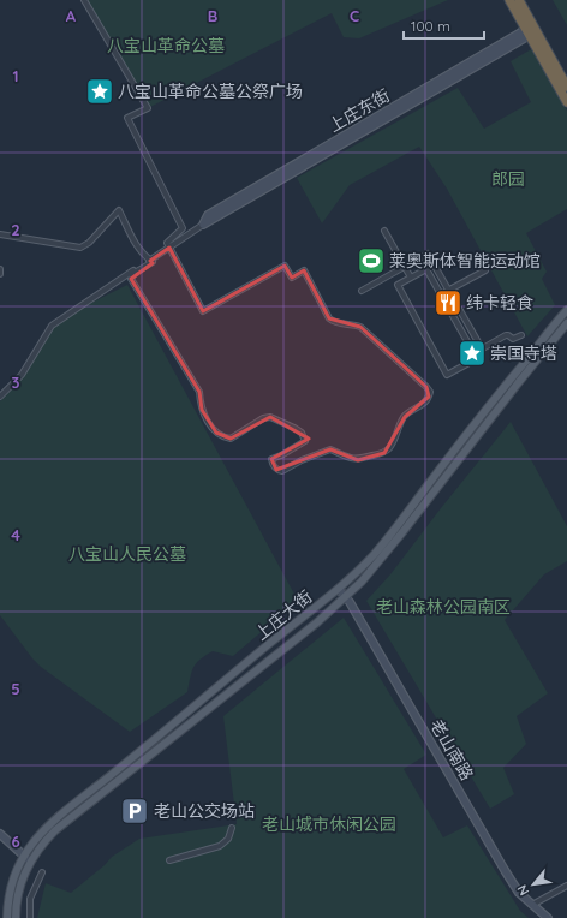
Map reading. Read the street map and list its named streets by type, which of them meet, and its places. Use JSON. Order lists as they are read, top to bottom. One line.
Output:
{"streets":{"main road":["上庄东街","上庄大街","老山南路"]},"crossings":[["上庄大街","老山南路"]],"parks":["八宝山革命公墓","郎园","八宝山人民公墓","老山森林公园南区","老山城市休闲公园"],"places":{"place":["八宝山革命公墓公祭广场","崇国寺塔"],"sports":["莱奥斯体智能运动馆"],"restaurant":["纬卡轻食"],"parking":["老山公交场站"]},"scale_bar":"100 m","north":"bottom left","grid":{"columns":["A","B","C"],"rows":["1","2","3","4","5","6"]}}
